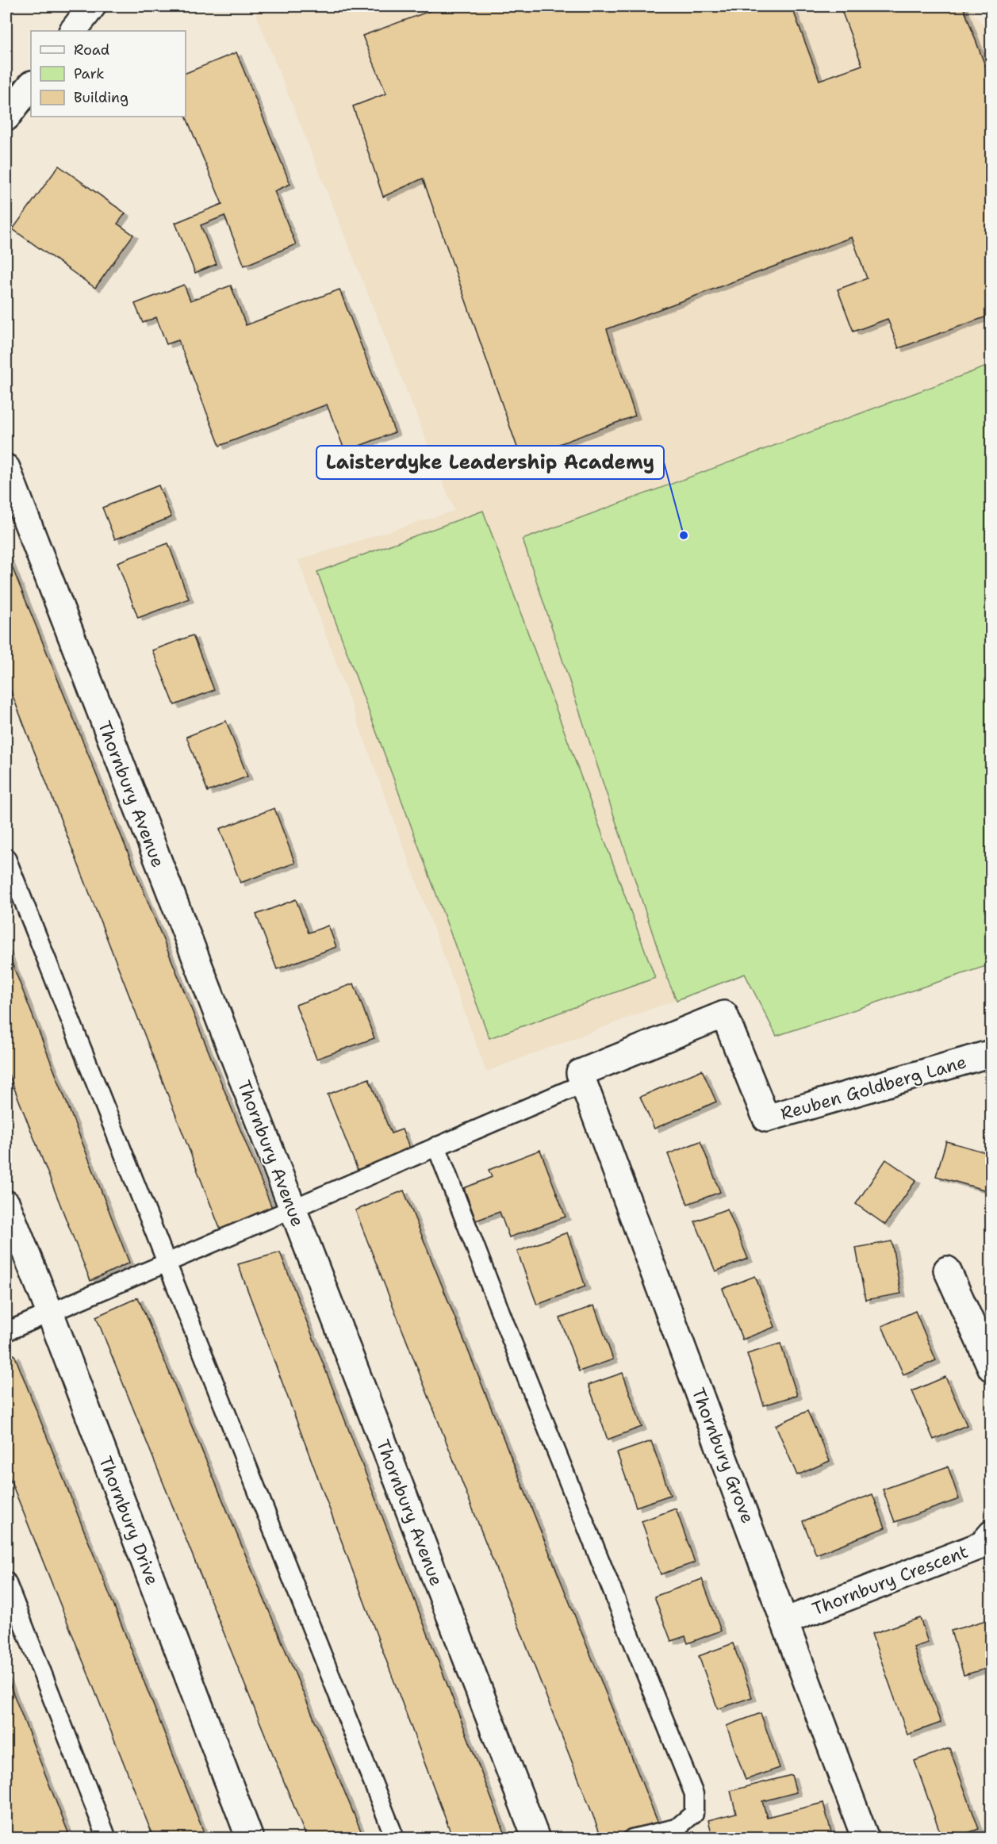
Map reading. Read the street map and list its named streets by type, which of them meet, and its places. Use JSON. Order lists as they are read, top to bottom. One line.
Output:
{"streets":{"main road":["Thornbury Avenue","Reuben Goldberg Lane","Thornbury Grove","Thornbury Drive","Thornbury Crescent"]},"crossings":[["Reuben Goldberg Lane","Thornbury Grove"],["Thornbury Grove","Thornbury Crescent"]],"places":["Laisterdyke Leadership Academy"],"legend":["Road","Park","Building"]}
